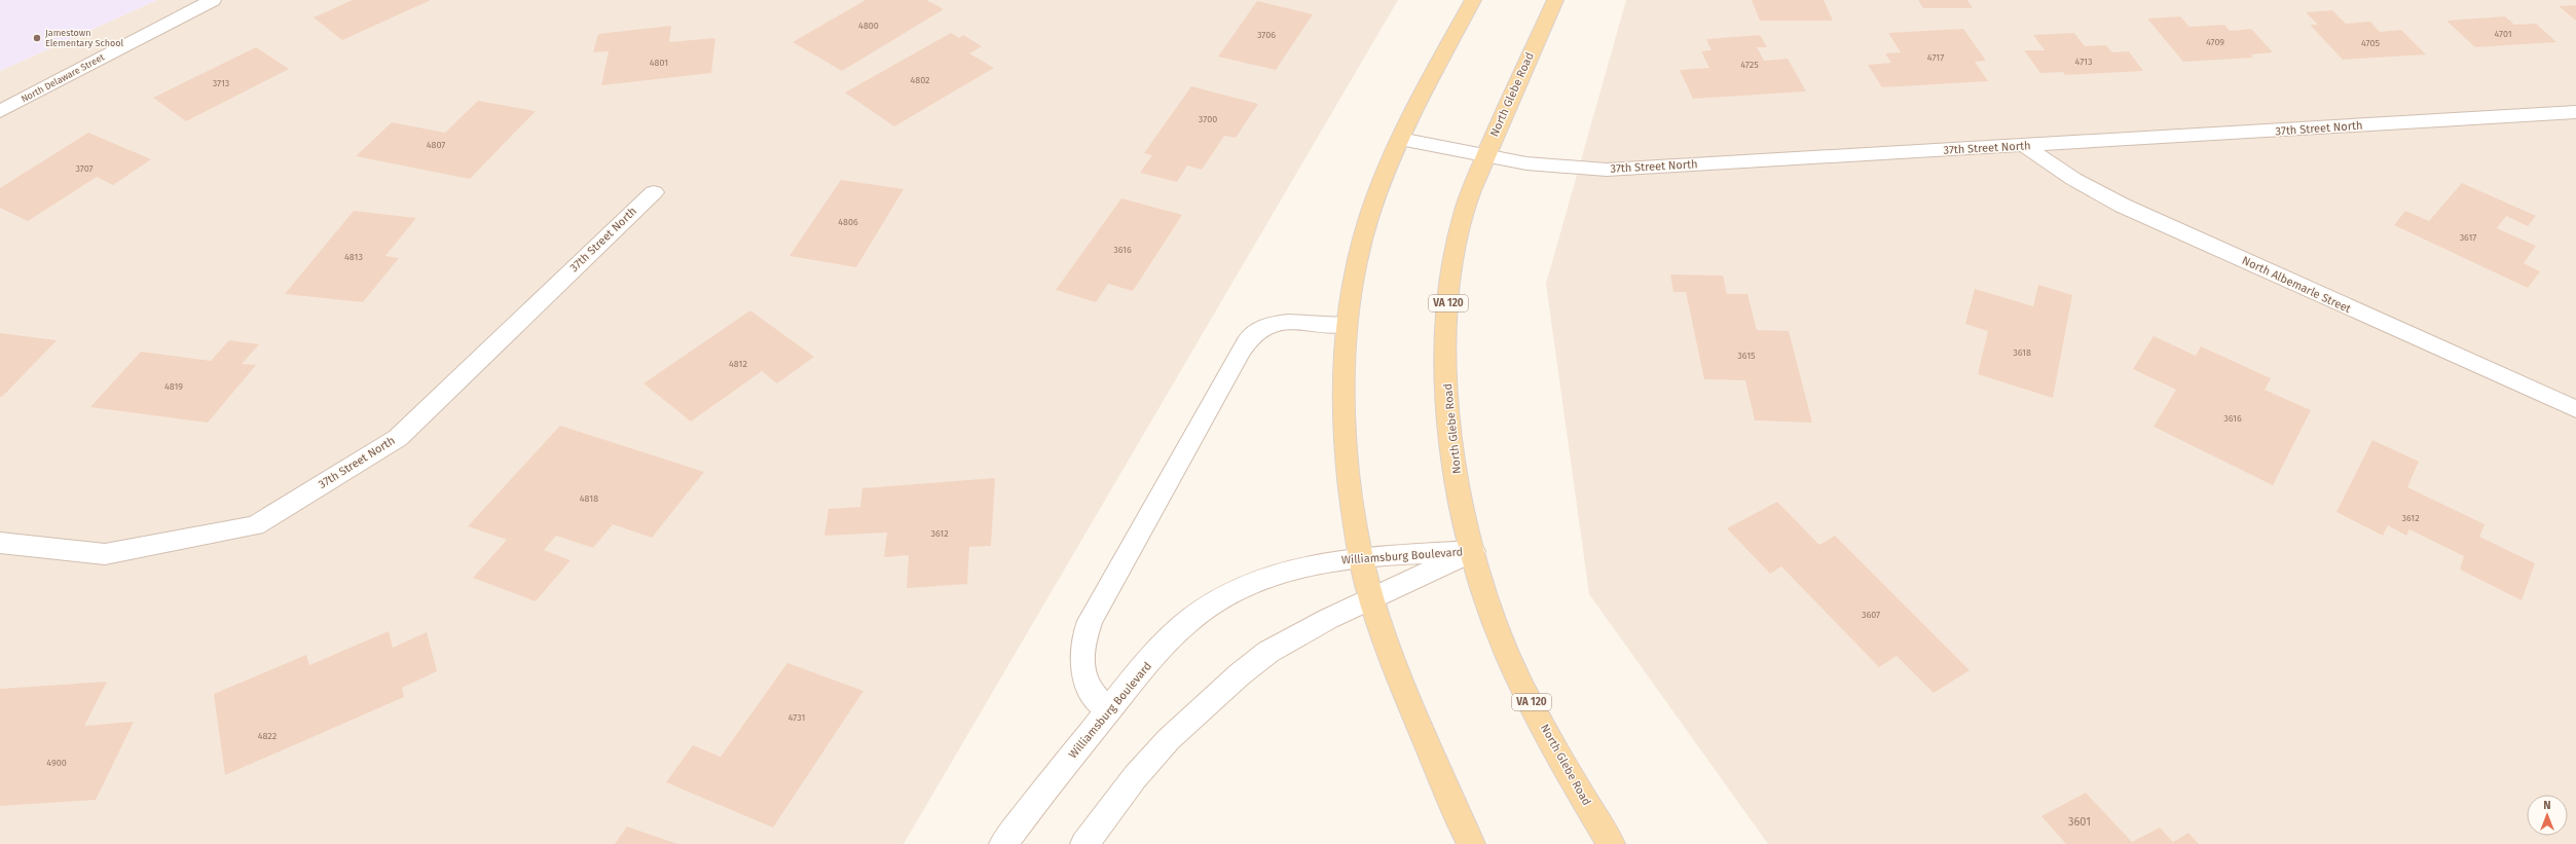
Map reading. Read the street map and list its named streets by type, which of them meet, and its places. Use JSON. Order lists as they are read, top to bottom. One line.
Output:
{"streets":{"main road":["North Glebe Road","VA 120"],"street":["North Delaware Street","37th Street North","North Albemarle Street","Williamsburg Boulevard"]},"crossings":[["North Glebe Road","37th Street North"],["North Glebe Road","Williamsburg Boulevard"],["37th Street North","North Albemarle Street"]],"places":["Jamestown Elementary School"],"house_numbers":["4800","4701","3706","4709","4705","4717","4713","4801","4725","4802","3713","3700","4807","3707","4806","3617","3616","4813","3618","3615","4812","4819","3616","4818","3612","3612","3607","4731","4822","4900","3601"],"north":"top"}
